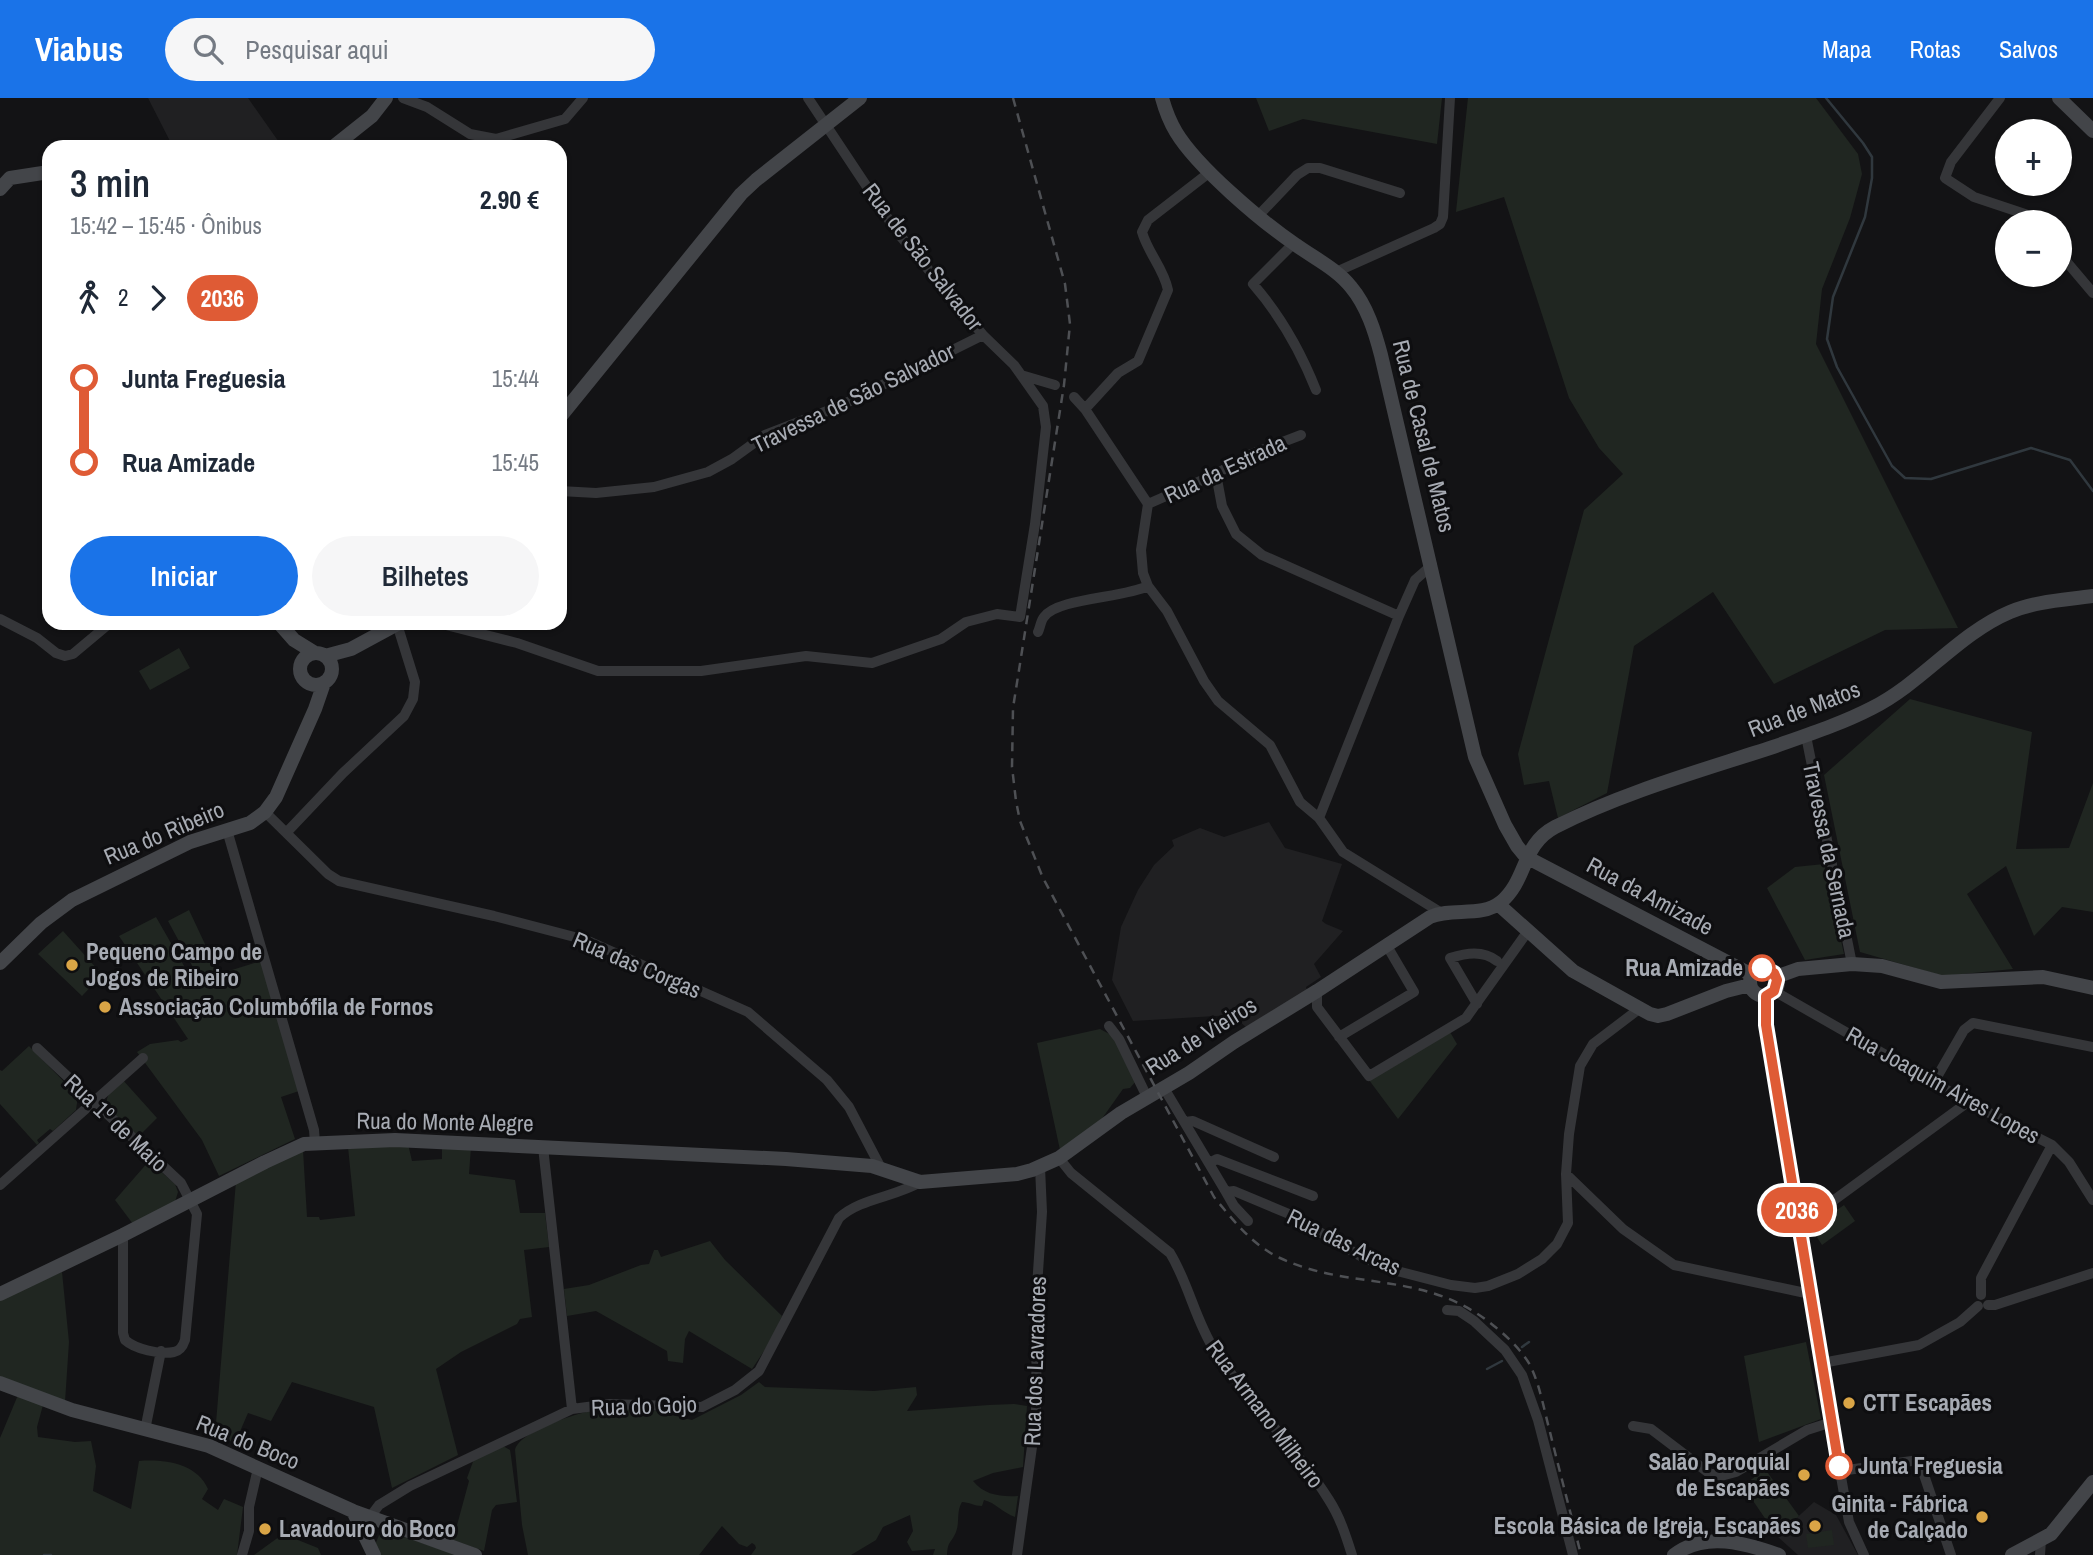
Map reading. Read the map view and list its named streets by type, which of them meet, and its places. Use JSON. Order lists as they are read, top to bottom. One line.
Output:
{"streets":{"street":["Rua de São Salvador","Travessa de São Salvador","Rua de Casal de Matos","Rua da Estrada","Rua de Matos","Rua do Ribeiro","Travessa da Sernada","Rua da Amizade","Rua das Corgas","Rua de Vieiros","Rua Joaquim Aires Lopes","Rua do Monte Alegre","Rua 1º de Maio","Rua das Arcas","Rua dos Lavradores","Rua do Gojo","Rua Armano Milheiro","Rua do Boco"]},"crossings":[["Rua de São Salvador","Travessa de São Salvador"],["Rua de Casal de Matos","Rua de Matos"],["Rua de Casal de Matos","Rua da Amizade"],["Rua de Matos","Travessa da Sernada"],["Rua de Matos","Rua da Amizade"],["Rua do Ribeiro","Rua das Corgas"],["Rua da Amizade","Rua Joaquim Aires Lopes"],["Rua das Corgas","Rua do Monte Alegre"],["Rua de Vieiros","Rua do Monte Alegre"],["Rua de Vieiros","Rua dos Lavradores"],["Rua de Vieiros","Rua do Gojo"],["Rua de Vieiros","Rua Armano Milheiro"],["Rua do Monte Alegre","Rua 1º de Maio"],["Rua do Monte Alegre","Rua do Gojo"],["Rua do Gojo","Rua do Boco"]],"places":["Pequeno Campo de Jogos de Ribeiro","Rua Amizade","Associação Columbófila de Fornos","CTT Escapães","Junta Freguesia","Salão Paroquial de Escapães","Ginita - Fábrica de Calçado","Escola Básica de Igreja, Escapães","Lavadouro do Boco"],"lines":["bus line 2036"],"page":{"header":"Viabus","search":"Pesquisar aqui","nav":["Mapa","Rotas","Salvos"],"on_map":"2036","map_buttons":["+","−"],"heading":["3 min","15:42 – 15:45 · Ônibus","2.90 €"],"legs":["2","2036"],"list":[{"name":"Junta Freguesia","value":"15:44"},{"name":"Rua Amizade","value":"15:45"}],"buttons":["Iniciar","Bilhetes"]}}
